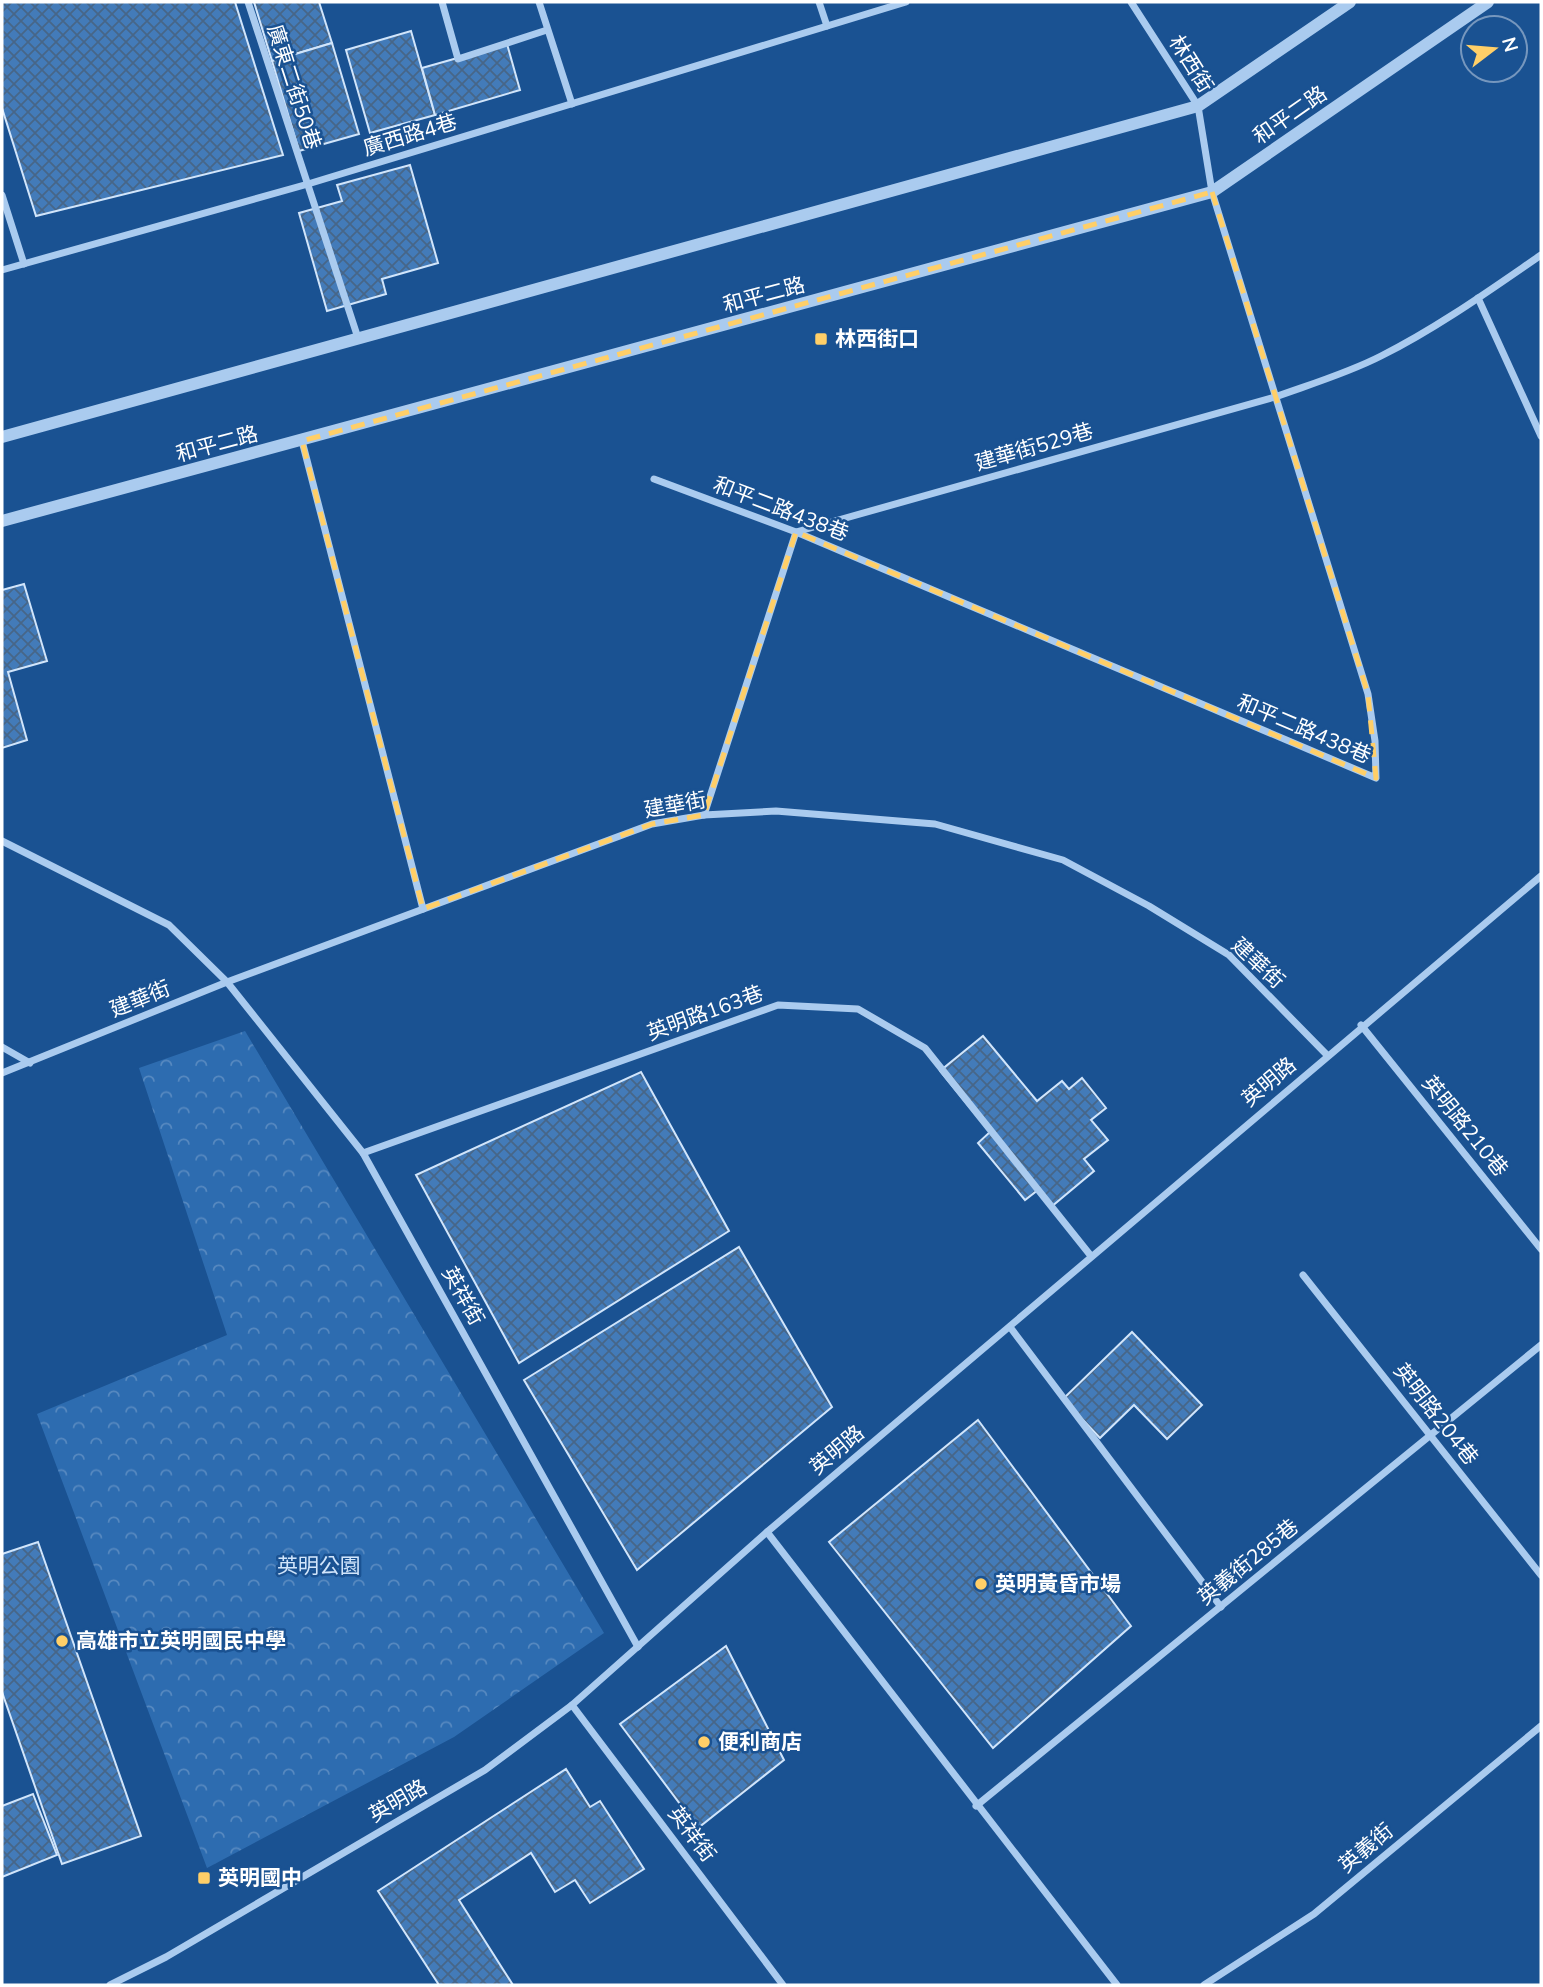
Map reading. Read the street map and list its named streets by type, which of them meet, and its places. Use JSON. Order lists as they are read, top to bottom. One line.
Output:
{"streets":{"street":["林西街","廣東二街50巷","和平二路","廣西路4巷","建華街529巷","和平二路438巷","建華街","英明路163巷","英明路","英明路210巷","英祥街","英明路204巷","英義街285巷","英義街"]},"crossings":[["林西街","和平二路"],["林西街","和平二路438巷"],["廣東二街50巷","廣西路4巷"],["和平二路","和平二路438巷"],["建華街529巷","和平二路438巷"],["建華街","英明路"],["建華街","英祥街"],["英明路163巷","英明路"],["英明路163巷","英祥街"],["英明路","英明路210巷"],["英明路","英祥街"],["英明路204巷","英義街285巷"]],"parks":["英明公園"],"places":{"transit":["林西街口","英明國中"],"other":["英明黃昏市場","高雄市立英明國民中學","便利商店"]},"north":"right"}
